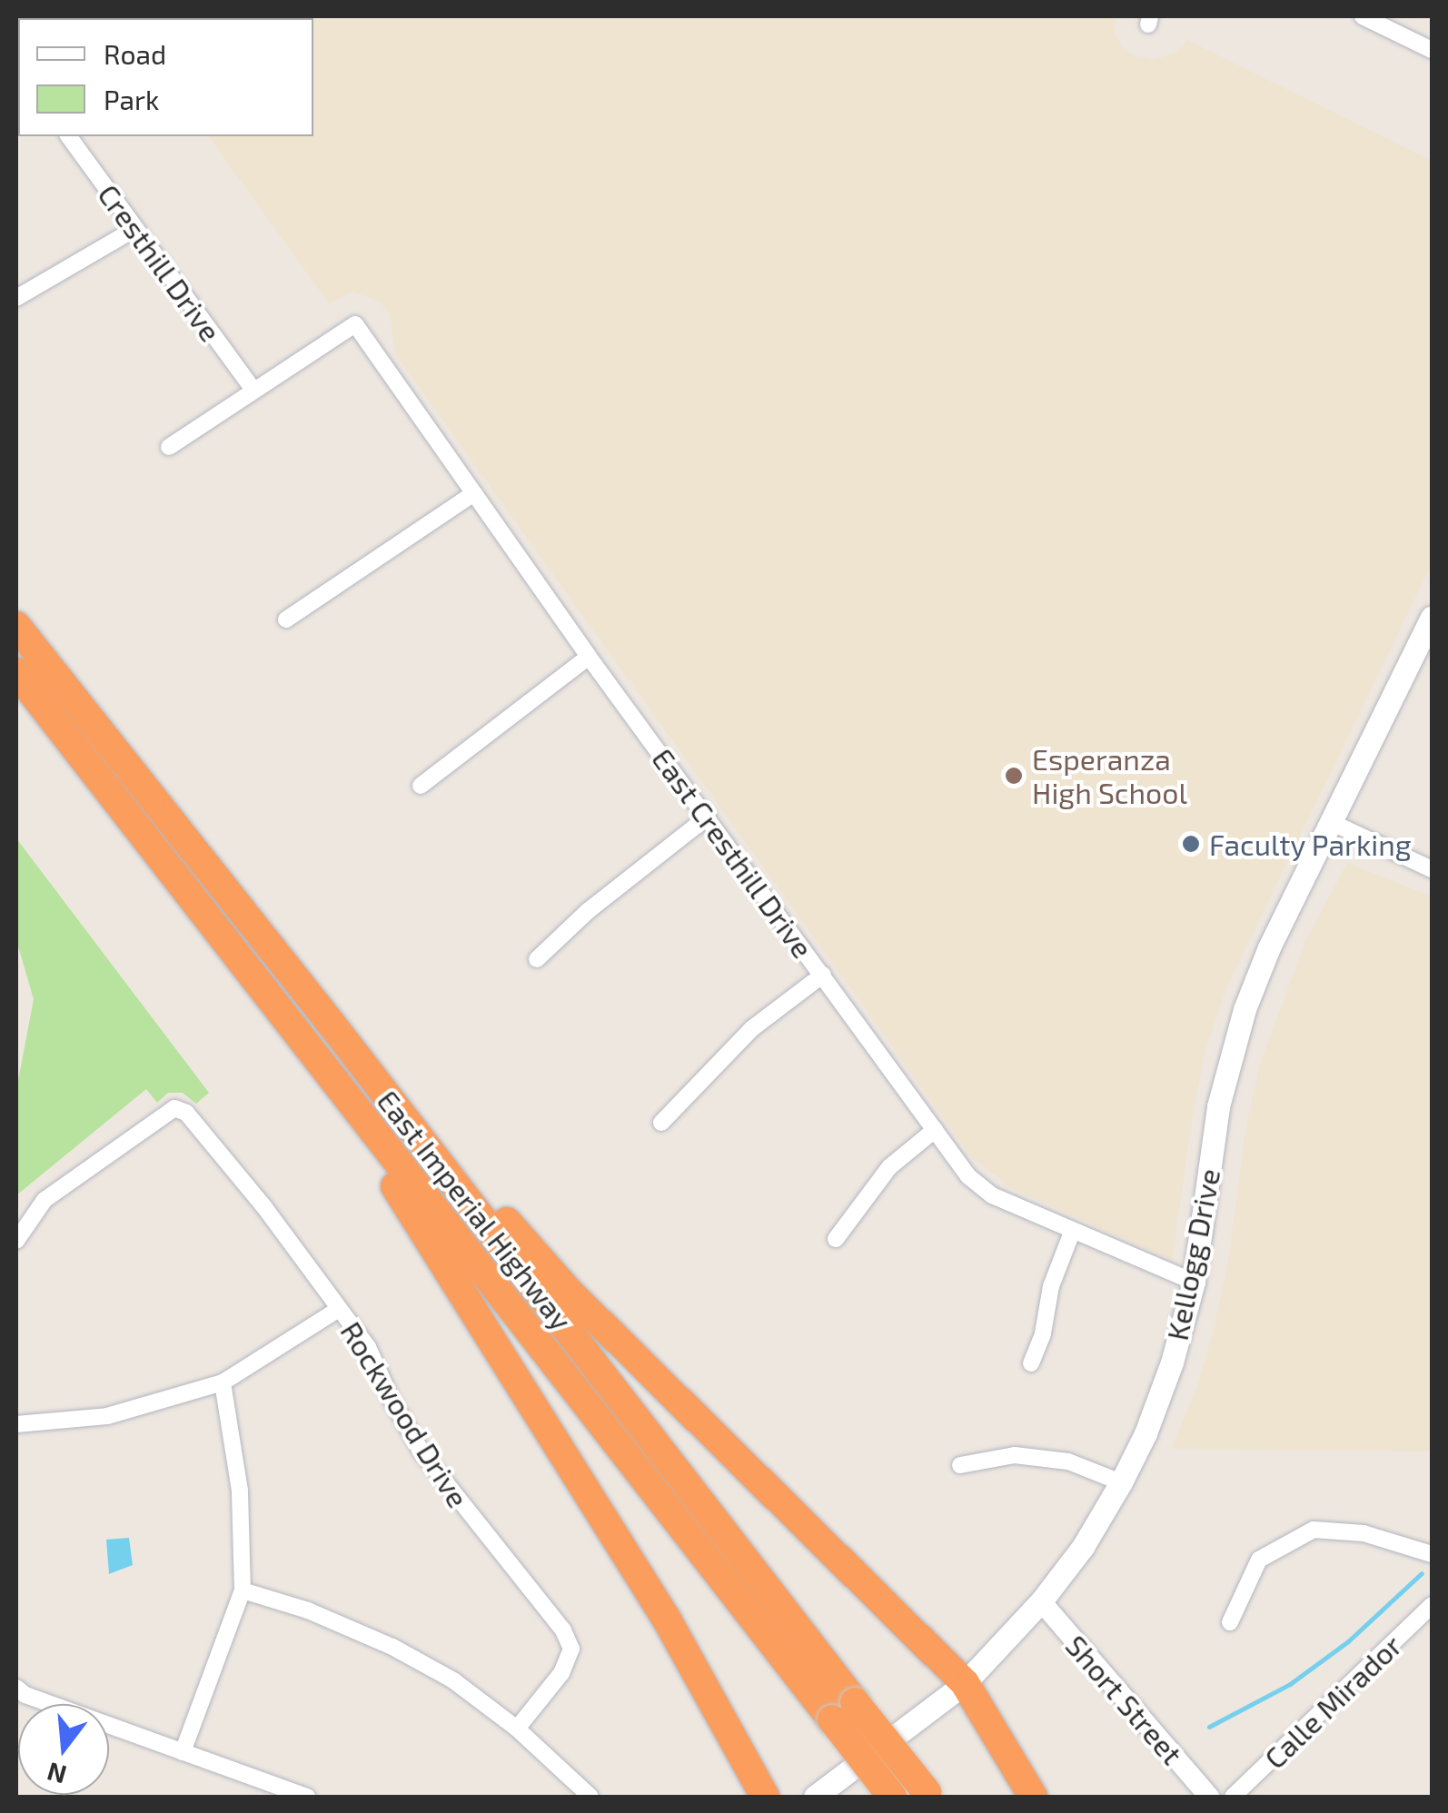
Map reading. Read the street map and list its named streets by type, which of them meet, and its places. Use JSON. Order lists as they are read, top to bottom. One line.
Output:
{"streets":{"highway":["East Imperial Highway"],"main road":["Kellogg Drive"],"street":["Cresthill Drive","East Cresthill Drive","Rockwood Drive","Short Street","Calle Mirador"]},"crossings":[["Cresthill Drive","East Cresthill Drive"],["East Cresthill Drive","Kellogg Drive"],["Kellogg Drive","Short Street"]],"places":["Esperanza High School","Faculty Parking"],"legend":["Road","Park"],"north":"bottom"}
